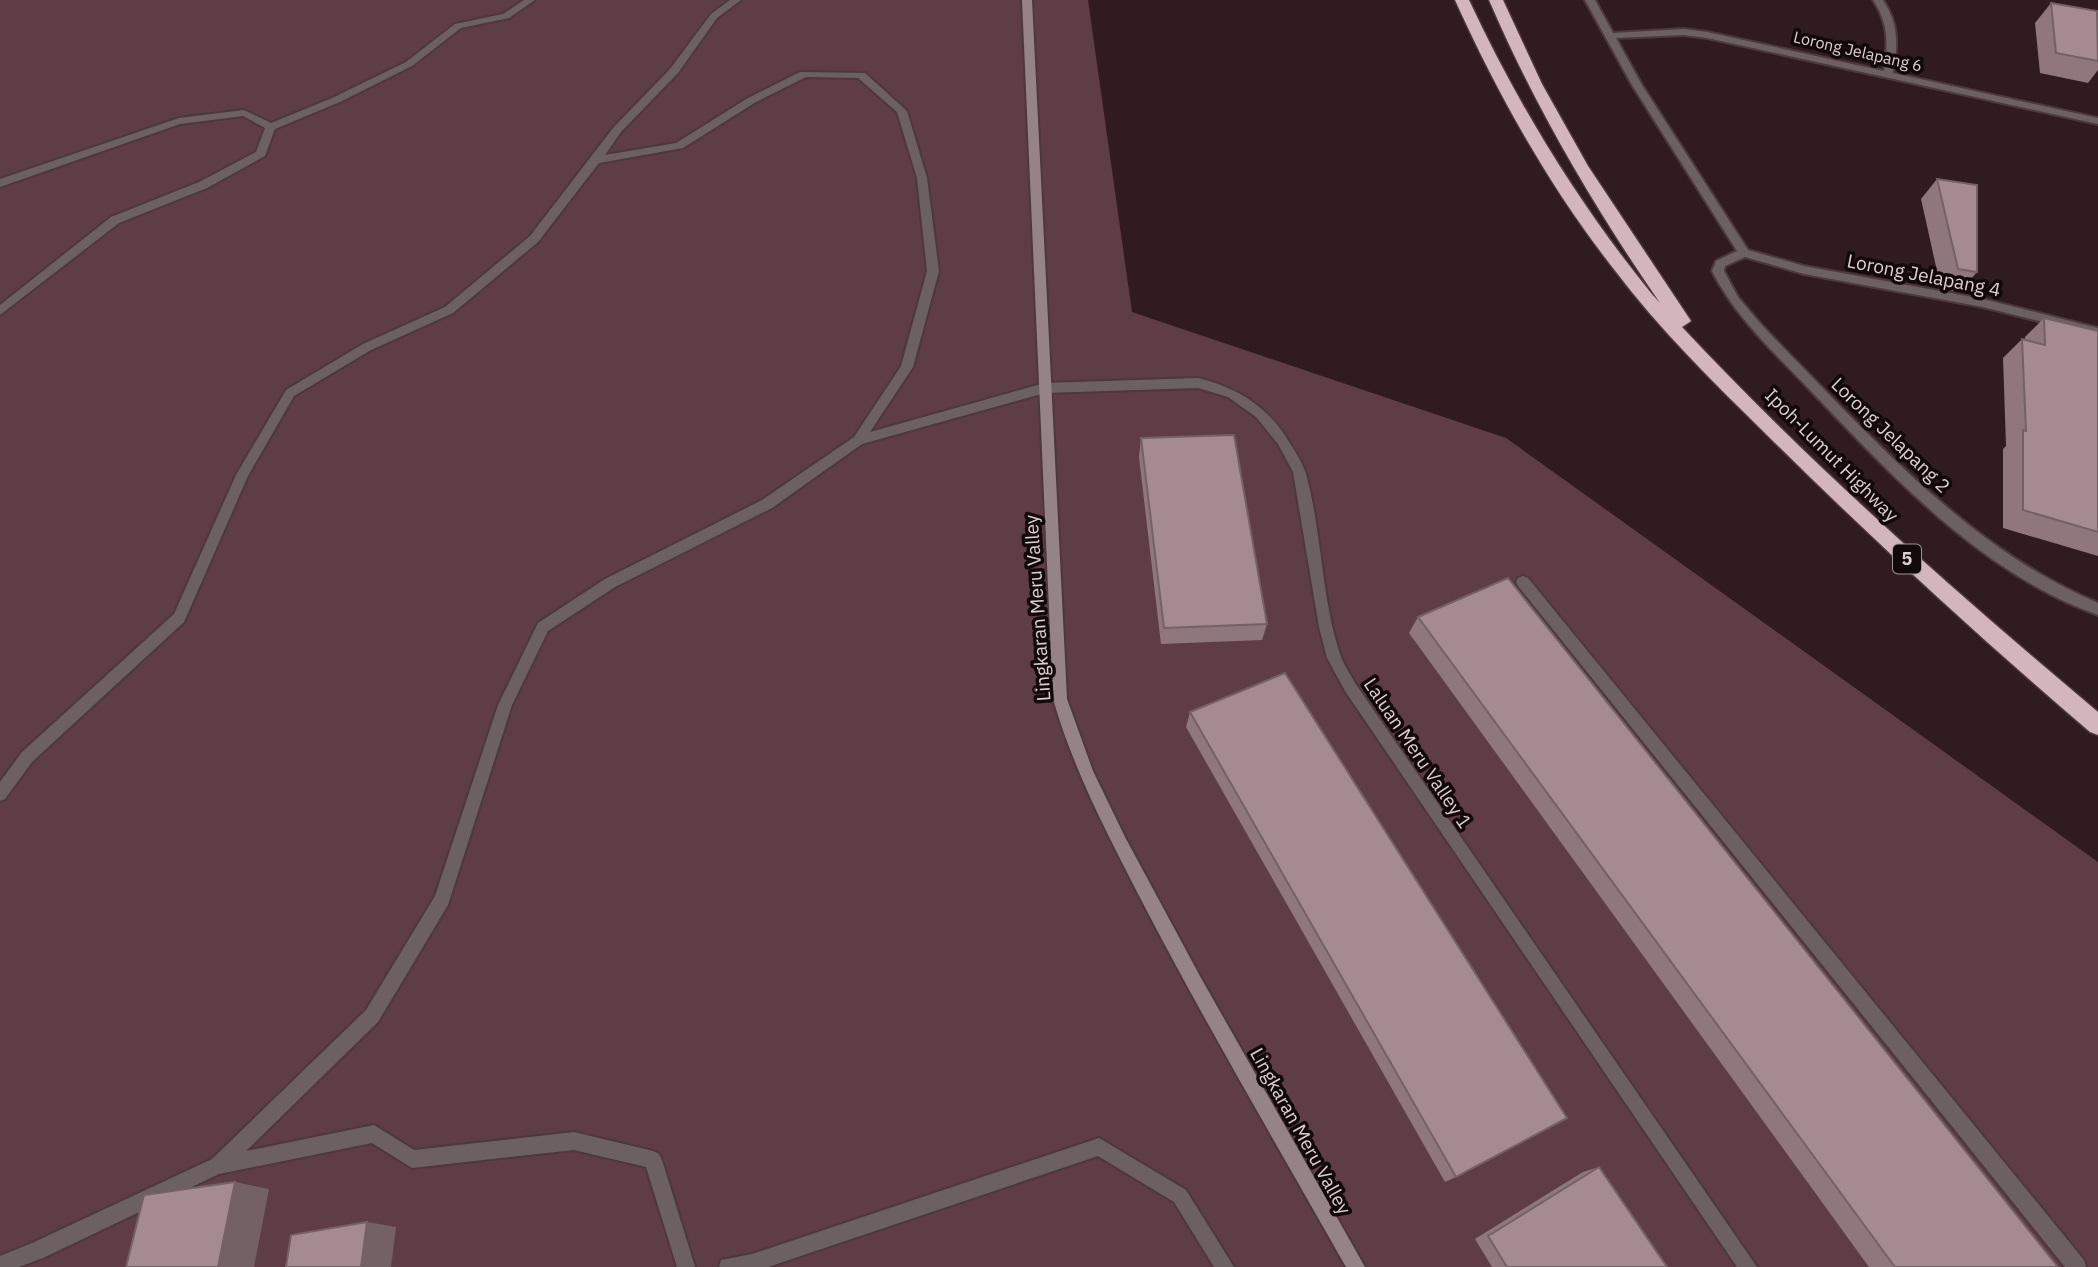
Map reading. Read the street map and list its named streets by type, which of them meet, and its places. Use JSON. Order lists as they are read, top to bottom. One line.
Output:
{"streets":{"highway":["Ipoh-Lumut Highway","5"],"street":["Lorong Jelapang 6","Lorong Jelapang 4","Lorong Jelapang 2","Lingkaran Meru Valley","Laluan Meru Valley 1"]},"crossings":[["Lorong Jelapang 4","Lorong Jelapang 2"],["Lingkaran Meru Valley","Laluan Meru Valley 1"]]}
